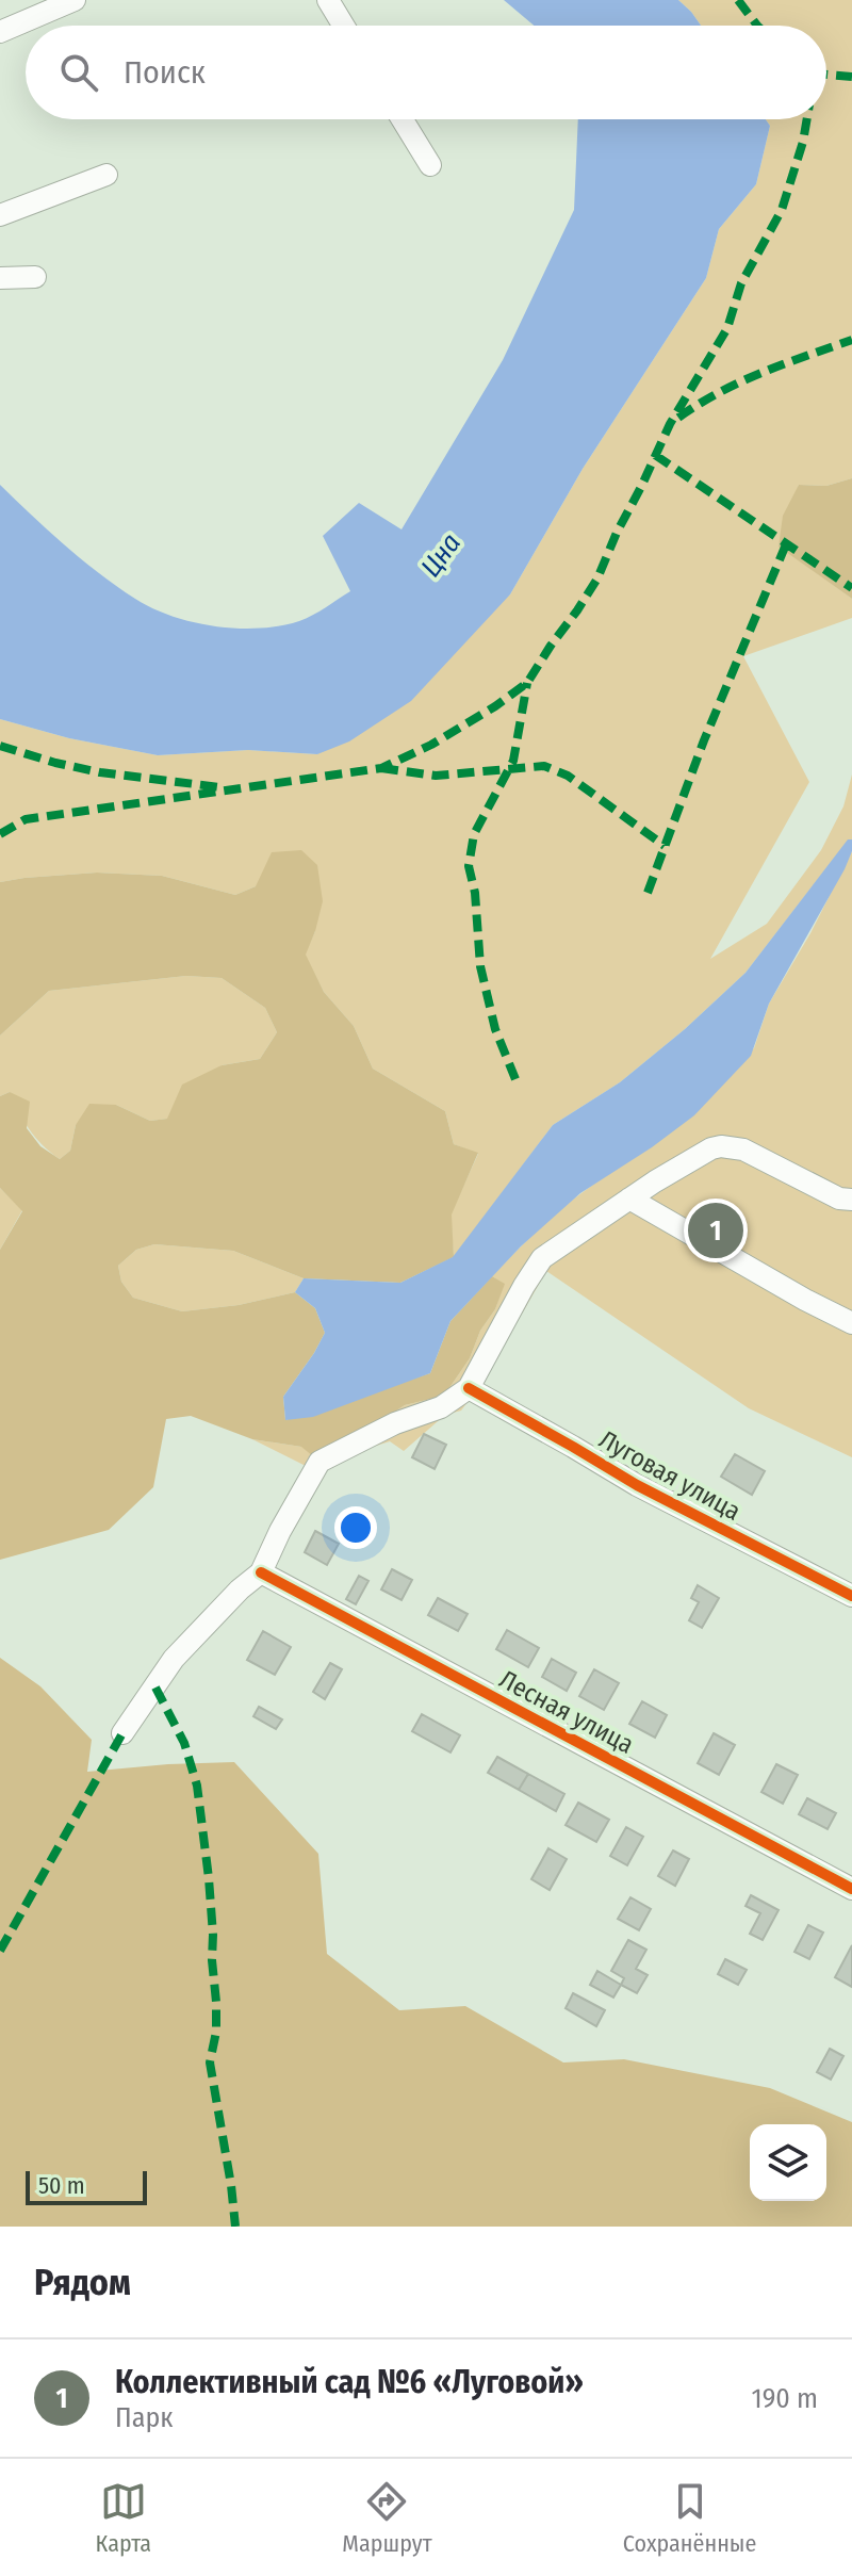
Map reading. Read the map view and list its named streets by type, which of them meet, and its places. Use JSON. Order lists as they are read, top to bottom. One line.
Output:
{"streets":{"street":["Луговая улица","Лесная улица"]},"water":["Цна"],"scale_bar":"50 m","page":{"search":"Поиск","pins":"1","scale":"50 m","heading":"Рядом","list":[{"mark":"1","name":"Коллективный сад №6 «Луговой»","note":"Парк","value":"190 m"}],"nav":["Карта","Маршрут","Сохранённые"]}}
